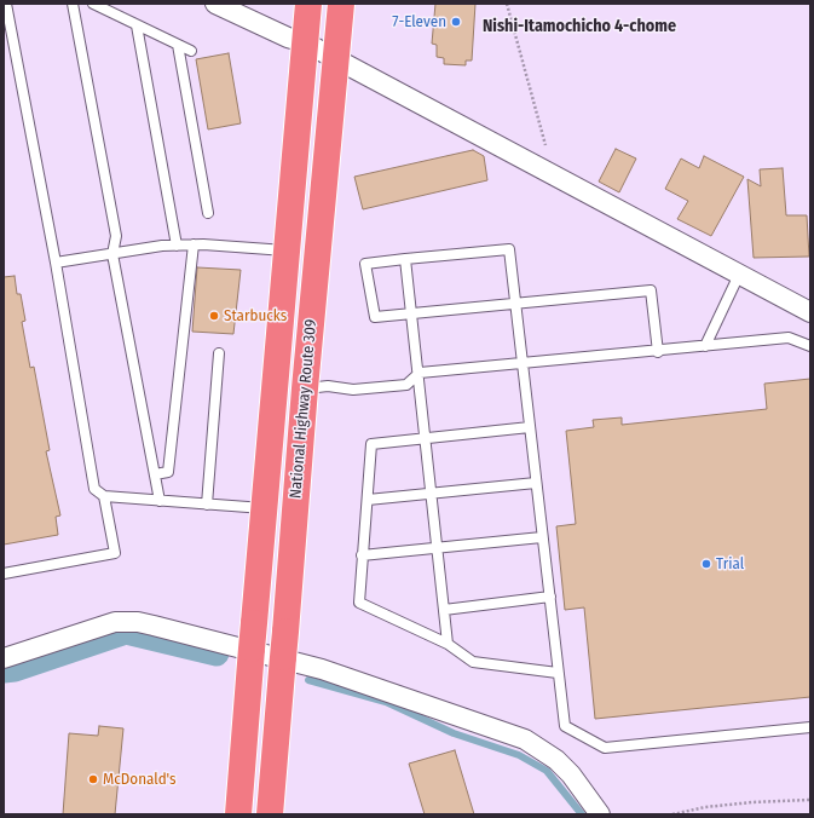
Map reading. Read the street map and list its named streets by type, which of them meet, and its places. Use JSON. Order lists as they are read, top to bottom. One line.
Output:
{"streets":{"highway":["National Highway Route 309"]},"districts":["Nishi-Itamochicho 4-chome"],"places":["7-Eleven","Starbucks","Trial","McDonald's"]}
